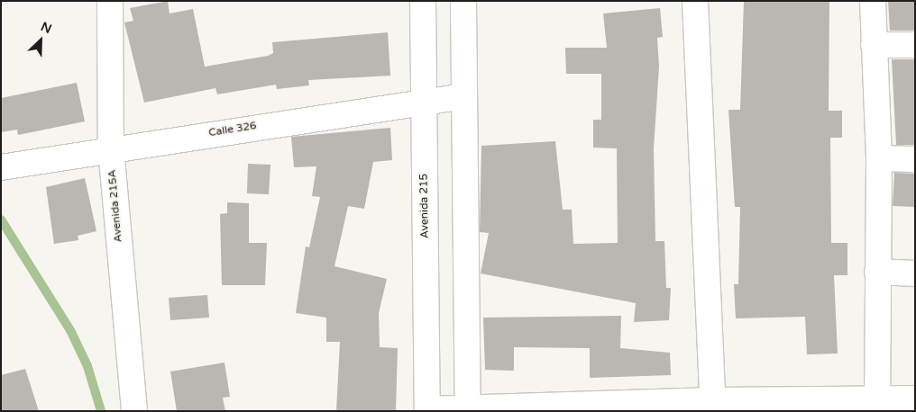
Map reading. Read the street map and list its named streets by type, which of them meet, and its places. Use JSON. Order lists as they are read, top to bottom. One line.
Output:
{"streets":{"street":["Calle 326","Avenida 215A","Avenida 215"]},"crossings":[["Calle 326","Avenida 215A"],["Calle 326","Avenida 215"]],"north":"top right"}
